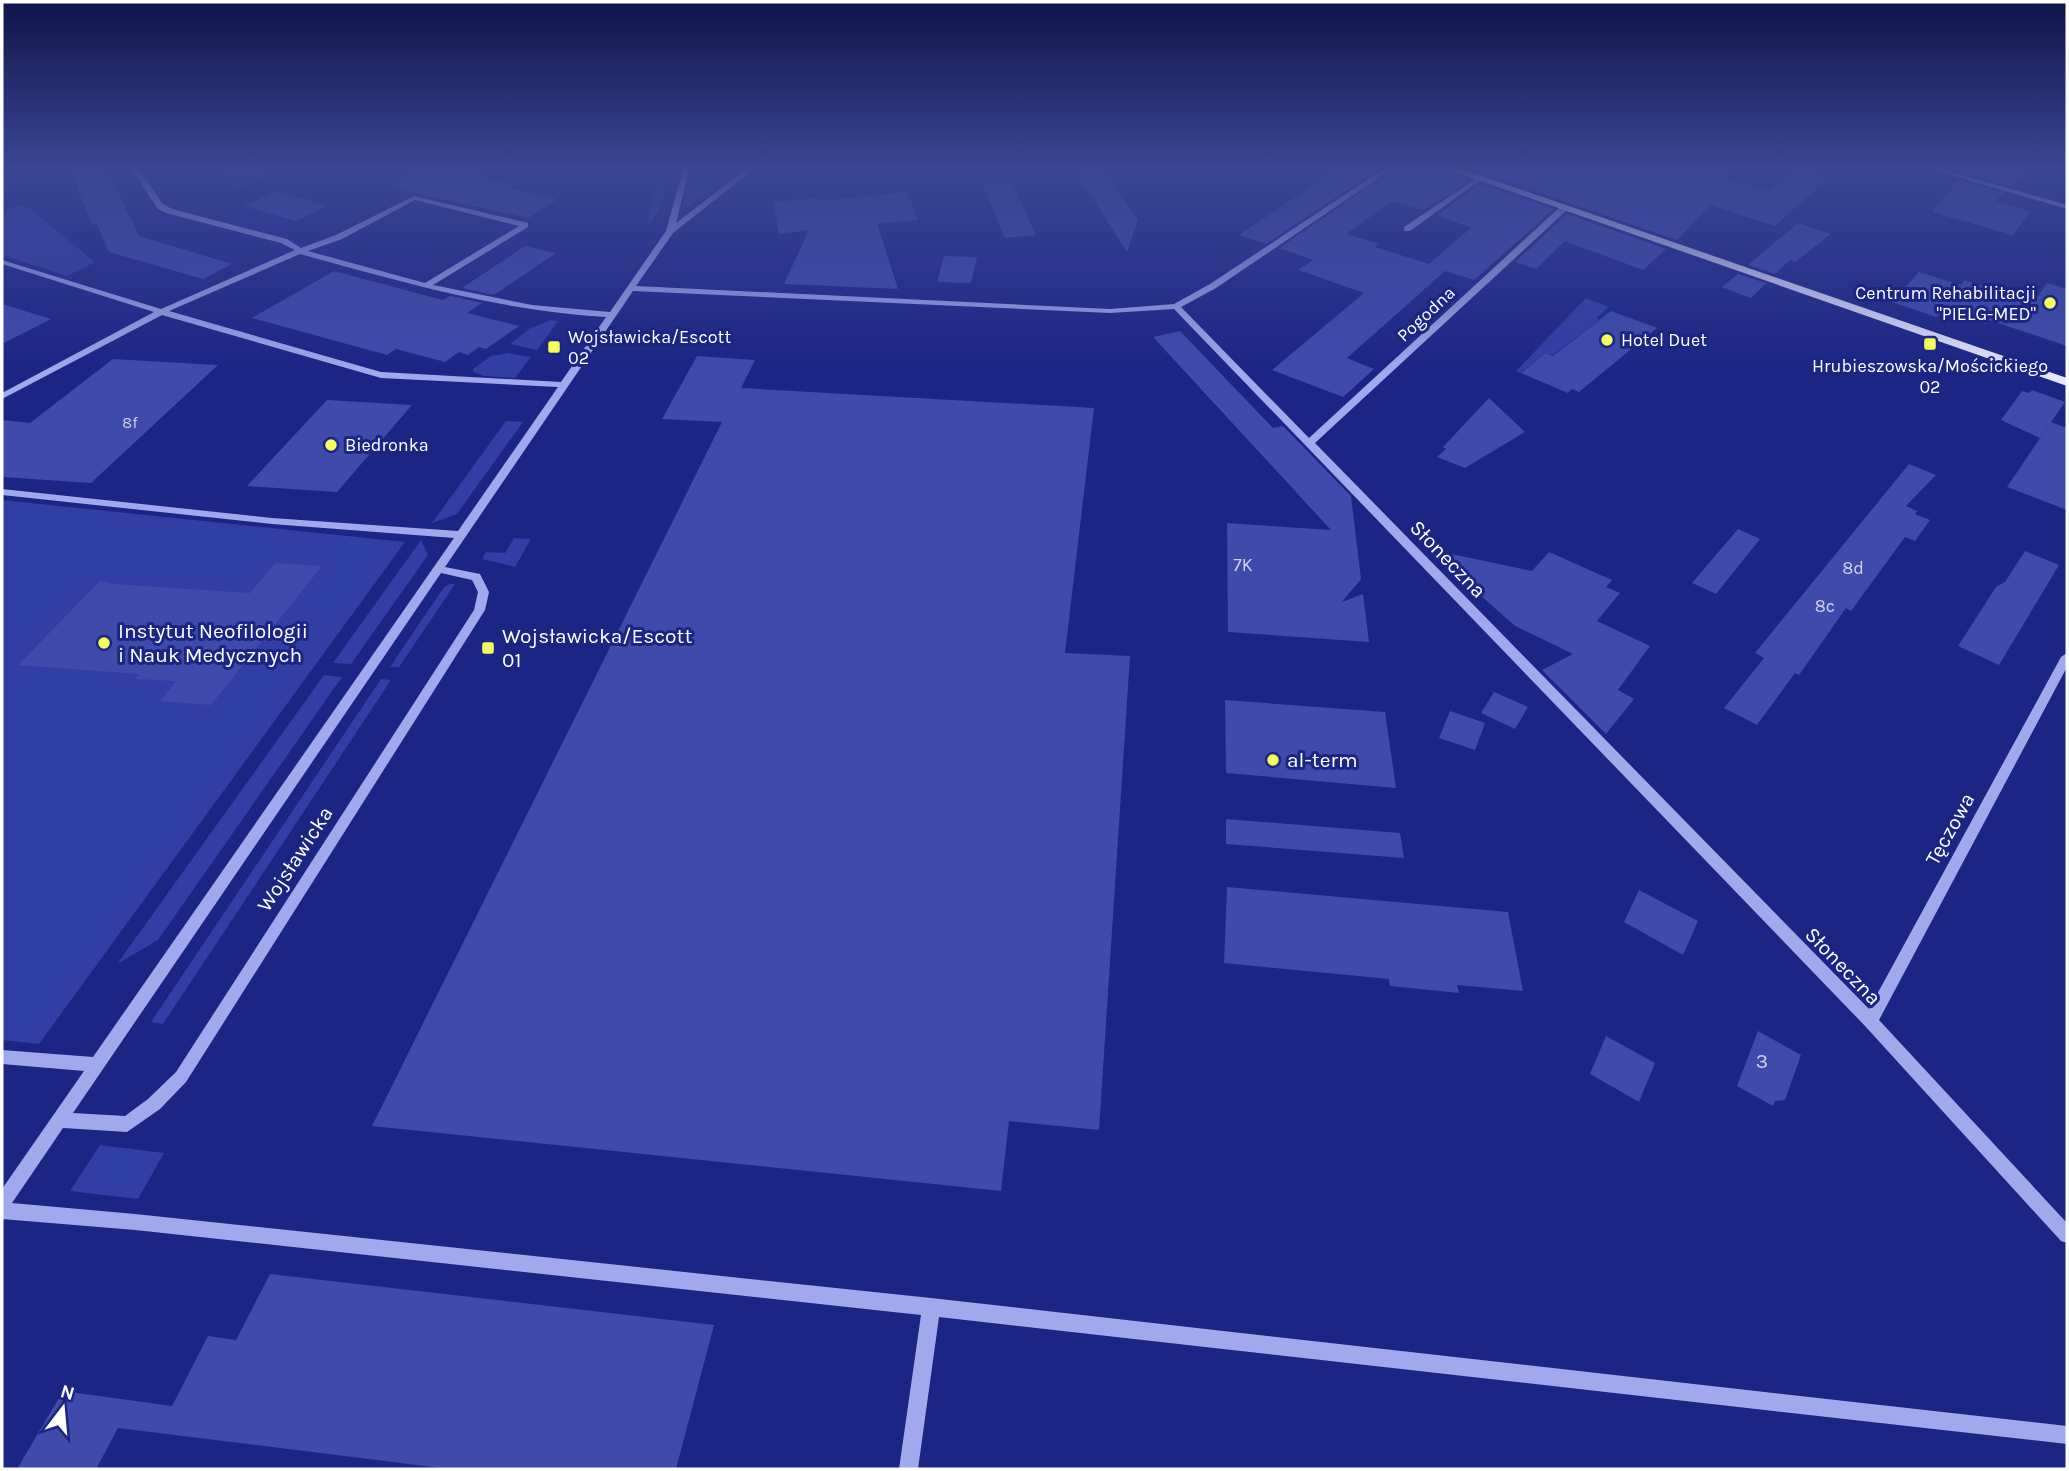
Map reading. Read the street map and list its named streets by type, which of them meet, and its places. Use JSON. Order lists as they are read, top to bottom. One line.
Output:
{"streets":{"street":["Pogodna","Słoneczna","Tęczowa","Wojsławicka"]},"crossings":[["Pogodna","Słoneczna"],["Słoneczna","Tęczowa"]],"places":{"other":["Centrum Rehabilitacji \"PIELG-MED\"","Hotel Duet","Biedronka","Instytut Neofilologii i Nauk Medycznych","al-term"],"transit":["Hrubieszowska/Mościckiego 02","Wojsławicka/Escott 02","Wojsławicka/Escott 01"]},"house_numbers":["8f","7K","8d","8c","3"],"north":"top"}
